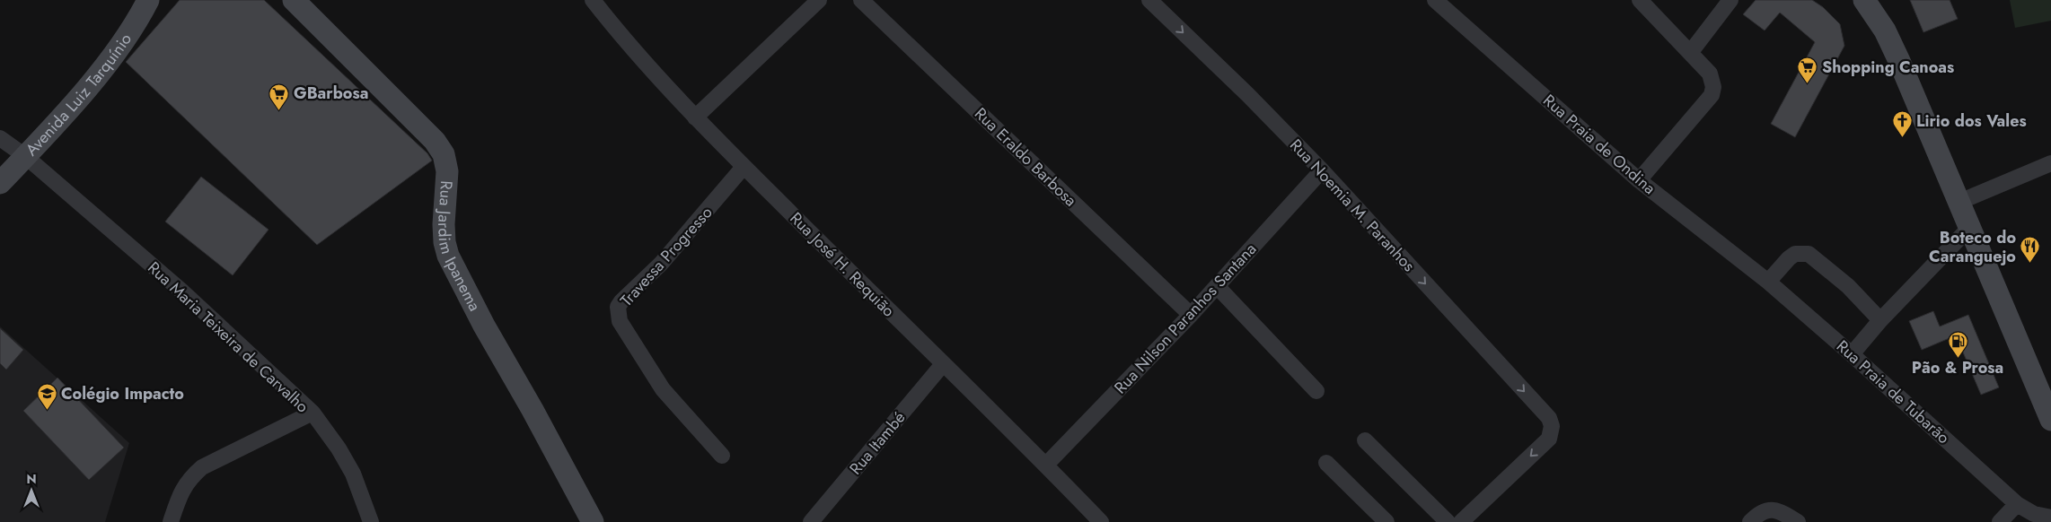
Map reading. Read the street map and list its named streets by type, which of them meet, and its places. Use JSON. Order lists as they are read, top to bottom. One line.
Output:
{"streets":{"street":["Avenida Luiz Tarquínio","Rua Praia de Ondina","Rua Eraldo Barbosa","Rua Noemia M. Paranhos","Rua Jardim Ipanema","Travessa Progresso","Rua José H. Requião","Rua Nilson Paranhos Santana","Rua Maria Teixeira de Carvalho","Rua Praia de Tubarão","Rua Itambé"]},"crossings":[["Avenida Luiz Tarquínio","Rua Maria Teixeira de Carvalho"],["Rua Praia de Ondina","Rua Praia de Tubarão"],["Rua Eraldo Barbosa","Rua Nilson Paranhos Santana"],["Rua Noemia M. Paranhos","Rua Nilson Paranhos Santana"],["Travessa Progresso","Rua José H. Requião"],["Rua José H. Requião","Rua Nilson Paranhos Santana"],["Rua José H. Requião","Rua Itambé"]],"one_way":["Rua Noemia M. Paranhos"],"places":{"supermarket":["Shopping Canoas","GBarbosa"],"church":["Lirio dos Vales"],"restaurant":["Boteco do Caranguejo"],"fuel station":["Pão & Prosa"],"school or university":["Colégio Impacto"]},"north":"top"}
